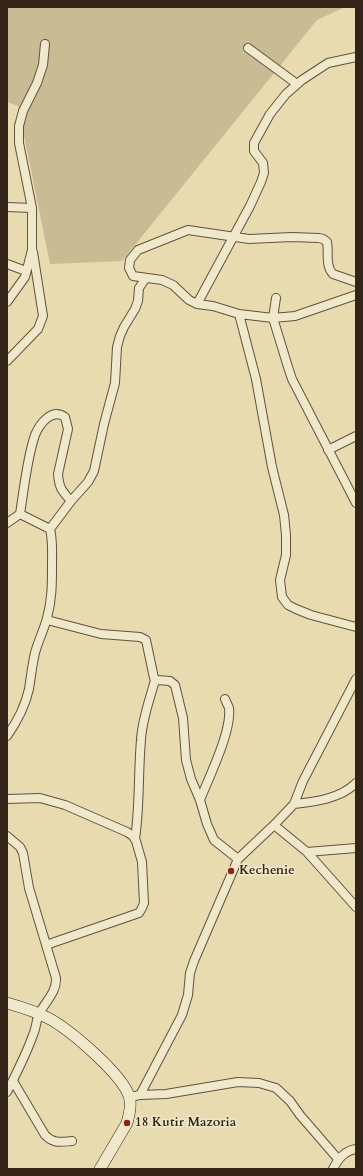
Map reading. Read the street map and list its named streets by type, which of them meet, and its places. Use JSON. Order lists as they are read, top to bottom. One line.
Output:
{"places":["Kechenie","18 Kutir Mazoria"]}
